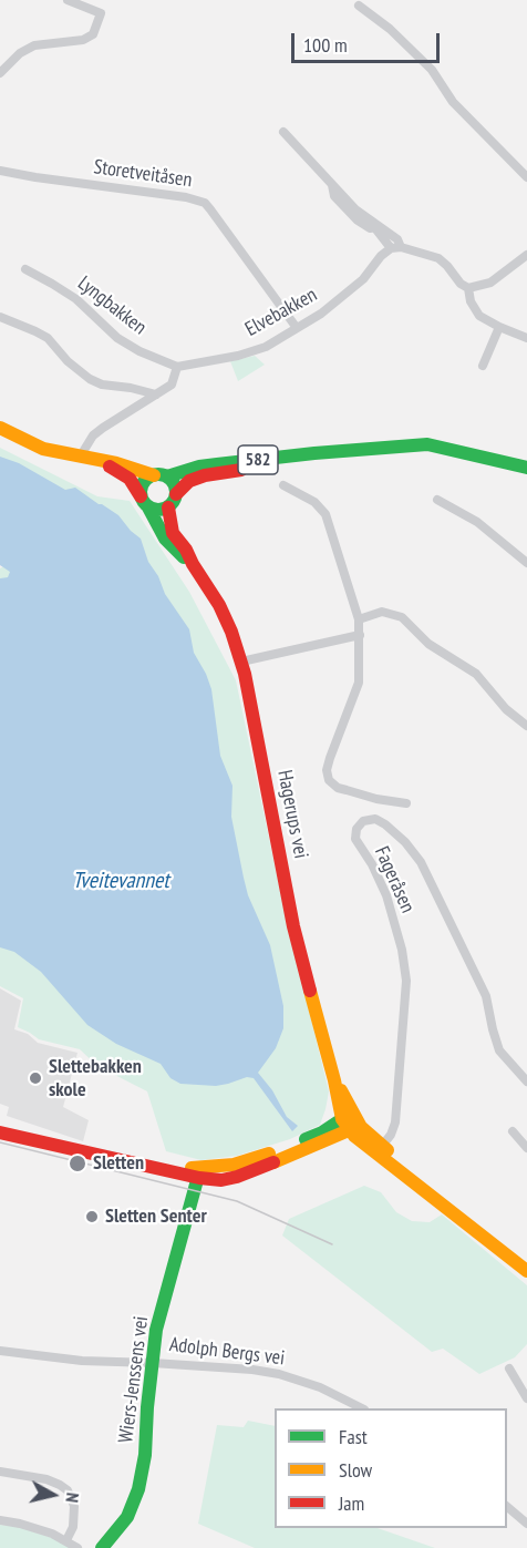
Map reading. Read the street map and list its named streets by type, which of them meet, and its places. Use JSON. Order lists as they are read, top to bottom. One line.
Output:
{"streets":{"main road":["582","Hagerups vei","Wiers-Jenssens vei"],"street":["Storetveitåsen","Lyngbakken","Elvebakken","Fageråsen","Adolph Bergs vei"]},"crossings":[["Storetveitåsen","Elvebakken"],["Lyngbakken","Elvebakken"],["582","Hagerups vei"],["Hagerups vei","Fageråsen"],["Adolph Bergs vei","Wiers-Jenssens vei"]],"water":["Tveitevannet"],"places":["Slettebakken skole","Sletten","Sletten Senter"],"legend":["Fast","Slow","Jam"],"scale_bar":"100 m","north":"right"}
